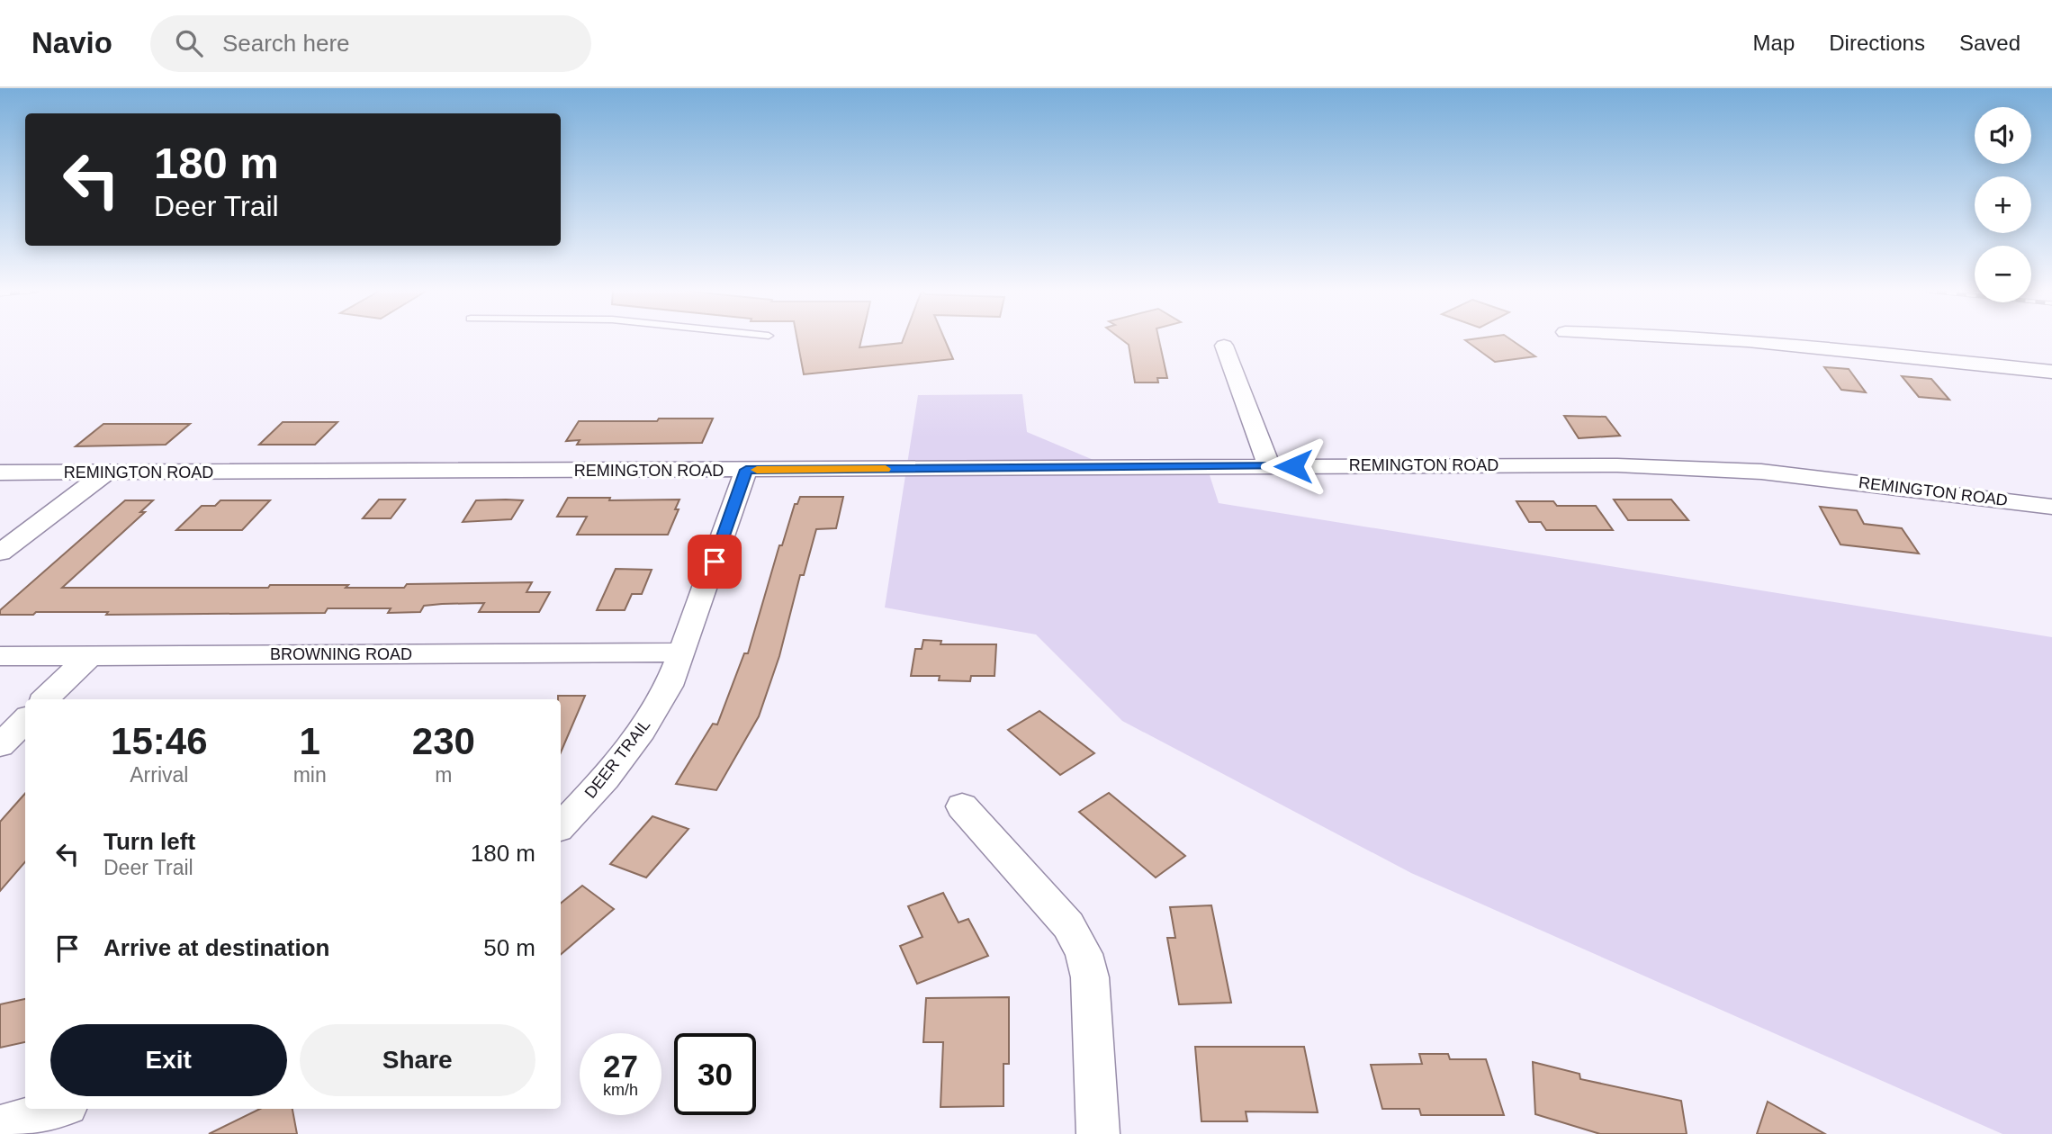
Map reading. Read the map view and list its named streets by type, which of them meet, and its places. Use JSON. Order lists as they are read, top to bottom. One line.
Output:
{"streets":{"street":["REMINGTON ROAD","BROWNING ROAD","DEER TRAIL"]},"crossings":[["REMINGTON ROAD","DEER TRAIL"],["BROWNING ROAD","DEER TRAIL"]],"page":{"header":"Navio","search":"Search here","nav":["Map","Directions","Saved"],"map_buttons":["+","−"],"turn":["180 m","Deer Trail"],"eta":["15:46","Arrival","1","min","230","m"],"list":[{"name":"Turn left","note":"Deer Trail","value":"180 m"},{"name":"Arrive at destination","value":"50 m"}],"buttons":["Exit","Share"],"speed":"27 km/h","limit":"30"}}
